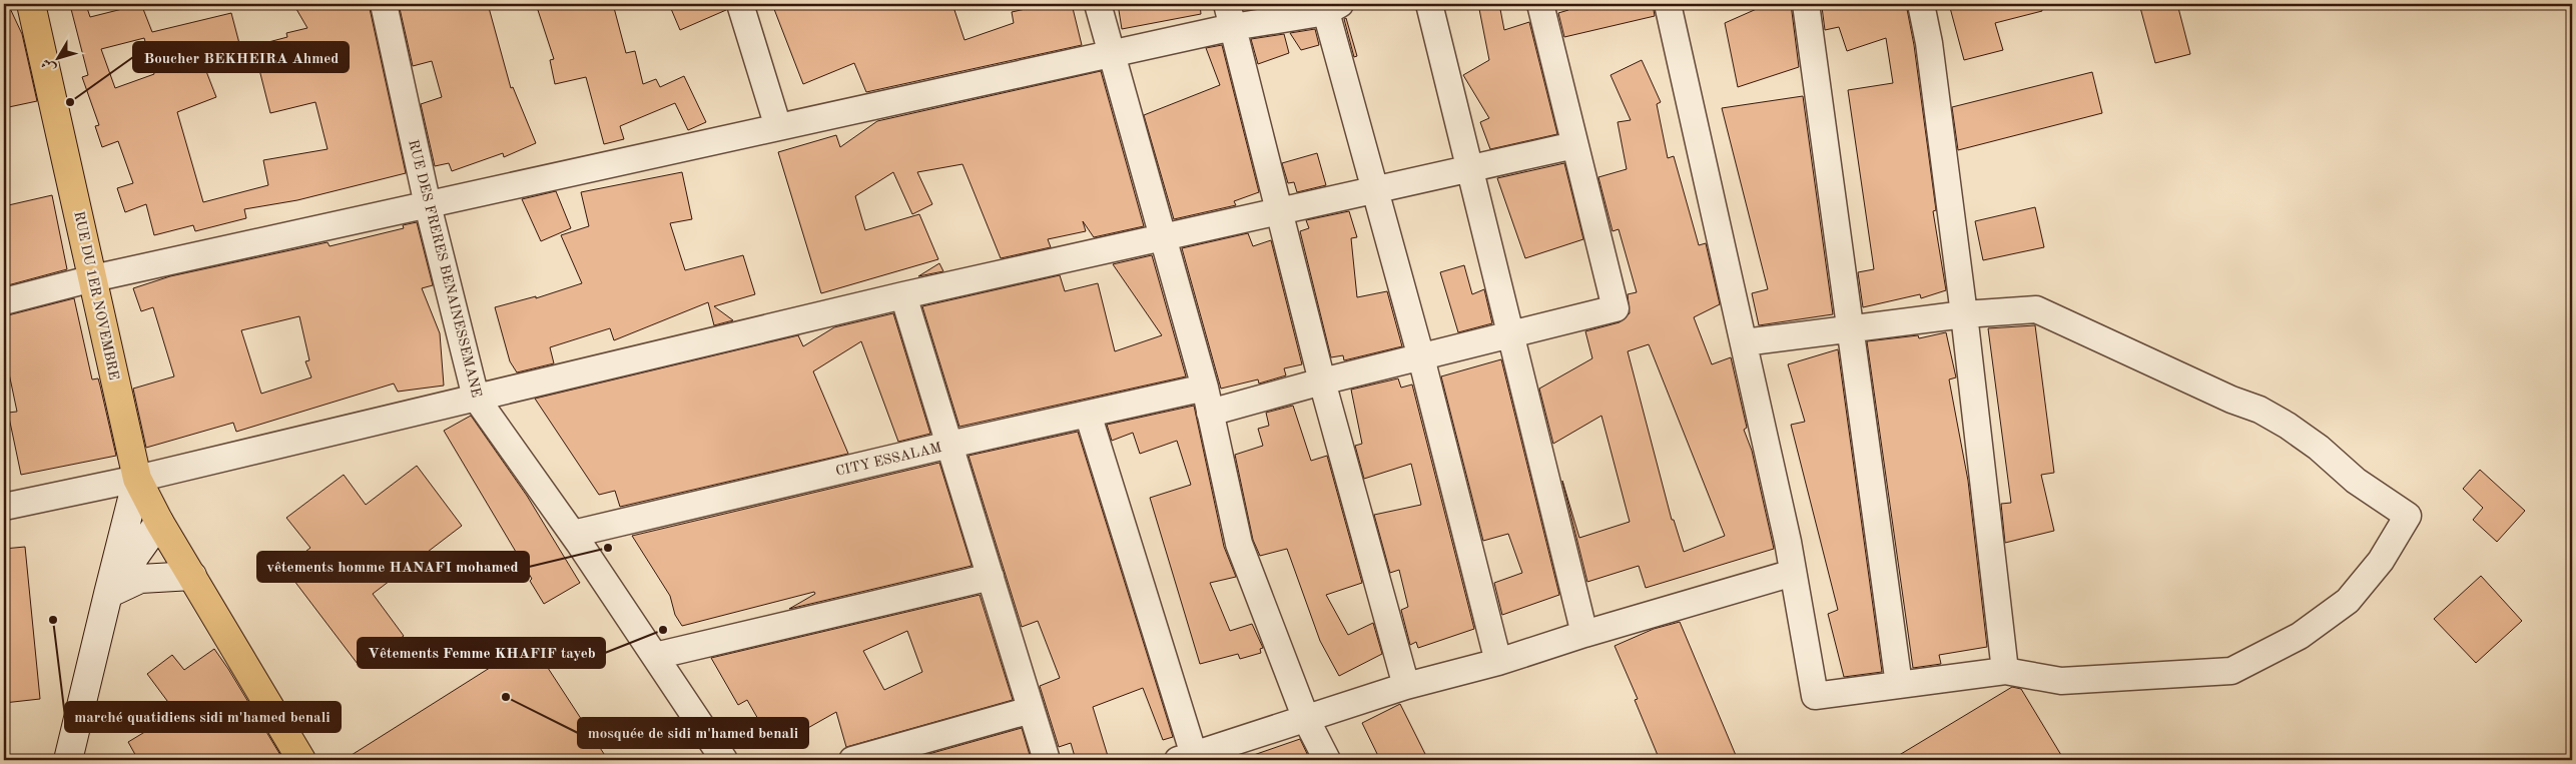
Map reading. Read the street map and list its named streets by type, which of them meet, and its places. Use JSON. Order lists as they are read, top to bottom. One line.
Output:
{"streets":{"main road":["RUE DU 1ER NOVEMBRE"],"street":["RUE DES FRERES BENAINESSEMANE","CITY ESSALAM"]},"crossings":[["RUE DES FRERES BENAINESSEMANE","CITY ESSALAM"]],"places":["Boucher BEKHEIRA Ahmed","vêtements homme HANAFI mohamed","marché quatidiens sidi m'hamed benali","Vêtements Femme KHAFIF tayeb","mosquée de sidi m'hamed benali"],"north":"bottom left"}
